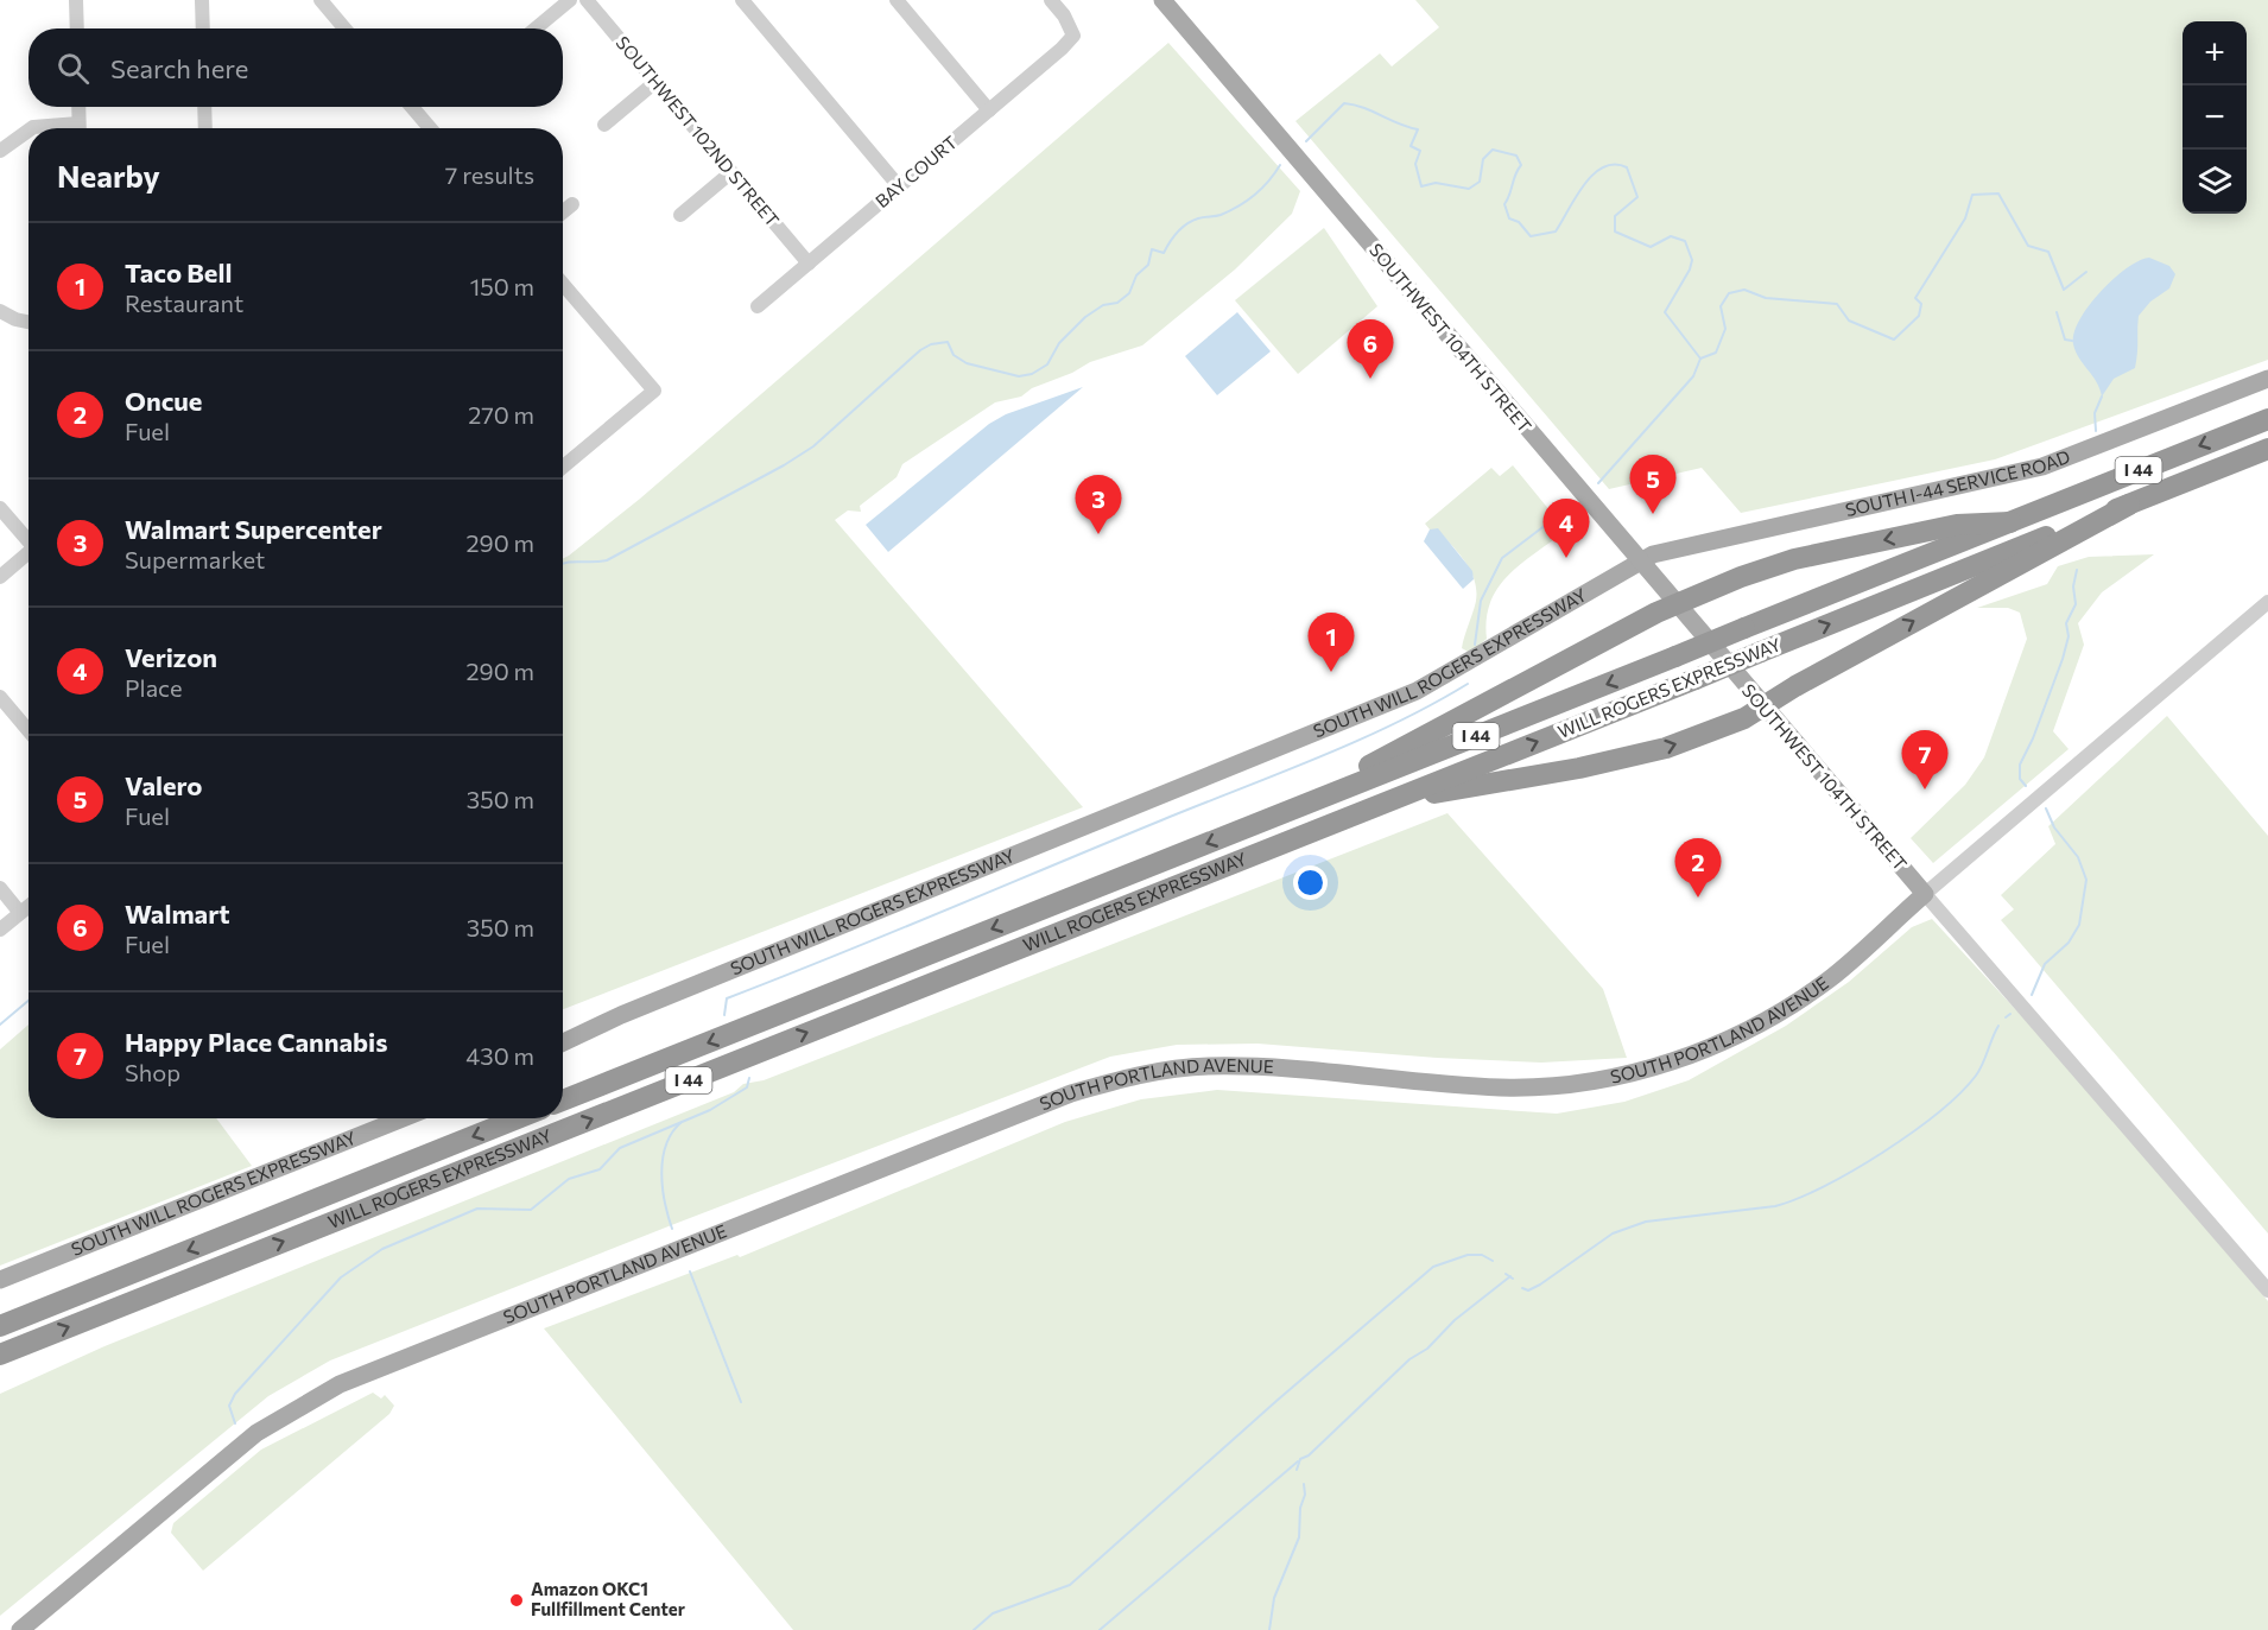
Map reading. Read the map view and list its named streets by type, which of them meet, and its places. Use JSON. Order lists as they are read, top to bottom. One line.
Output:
{"streets":{"highway":["I 44","WILL ROGERS EXPRESSWAY"],"main road":["SOUTHWEST 104TH STREET","SOUTH I-44 SERVICE ROAD","SOUTH WILL ROGERS EXPRESSWAY","SOUTH PORTLAND AVENUE"],"street":["SOUTHWEST 102ND STREET","BAY COURT"]},"crossings":[["SOUTHWEST 102ND STREET","BAY COURT"],["SOUTHWEST 104TH STREET","SOUTH I-44 SERVICE ROAD"],["SOUTHWEST 104TH STREET","SOUTH WILL ROGERS EXPRESSWAY"],["SOUTHWEST 104TH STREET","SOUTH PORTLAND AVENUE"],["SOUTH I-44 SERVICE ROAD","SOUTH WILL ROGERS EXPRESSWAY"]],"places":["Amazon OKC1 Fullfillment Center"],"page":{"map_buttons":["+","−"],"search":"Search here","heading":["Nearby","7 results"],"list":[{"mark":"1","name":"Taco Bell","note":"Restaurant","value":"150 m"},{"mark":"2","name":"Oncue","note":"Fuel","value":"270 m"},{"mark":"3","name":"Walmart Supercenter","note":"Supermarket","value":"290 m"},{"mark":"4","name":"Verizon","note":"Place","value":"290 m"},{"mark":"5","name":"Valero","note":"Fuel","value":"350 m"},{"mark":"6","name":"Walmart","note":"Fuel","value":"350 m"},{"mark":"7","name":"Happy Place Cannabis","note":"Shop","value":"430 m"}],"pins":["6","5","3","4","1","7","2"]}}
